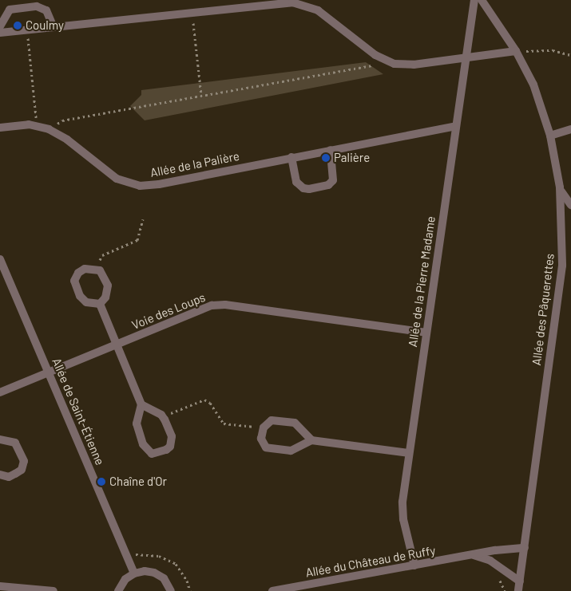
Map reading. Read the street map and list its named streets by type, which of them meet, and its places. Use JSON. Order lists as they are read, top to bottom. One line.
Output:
{"streets":{"street":["Allée de la Palière","Allée de la Pierre Madame","Allée des Pâquerettes","Voie des Loups","Allée de Saint-Étienne","Allée du Château de Ruffy"]},"crossings":[["Allée de la Palière","Allée de la Pierre Madame"],["Allée de la Pierre Madame","Voie des Loups"],["Allée de la Pierre Madame","Allée du Château de Ruffy"],["Allée des Pâquerettes","Allée du Château de Ruffy"],["Voie des Loups","Allée de Saint-Étienne"]],"places":["Coulmy","Palière","Chaîne d'Or"]}
